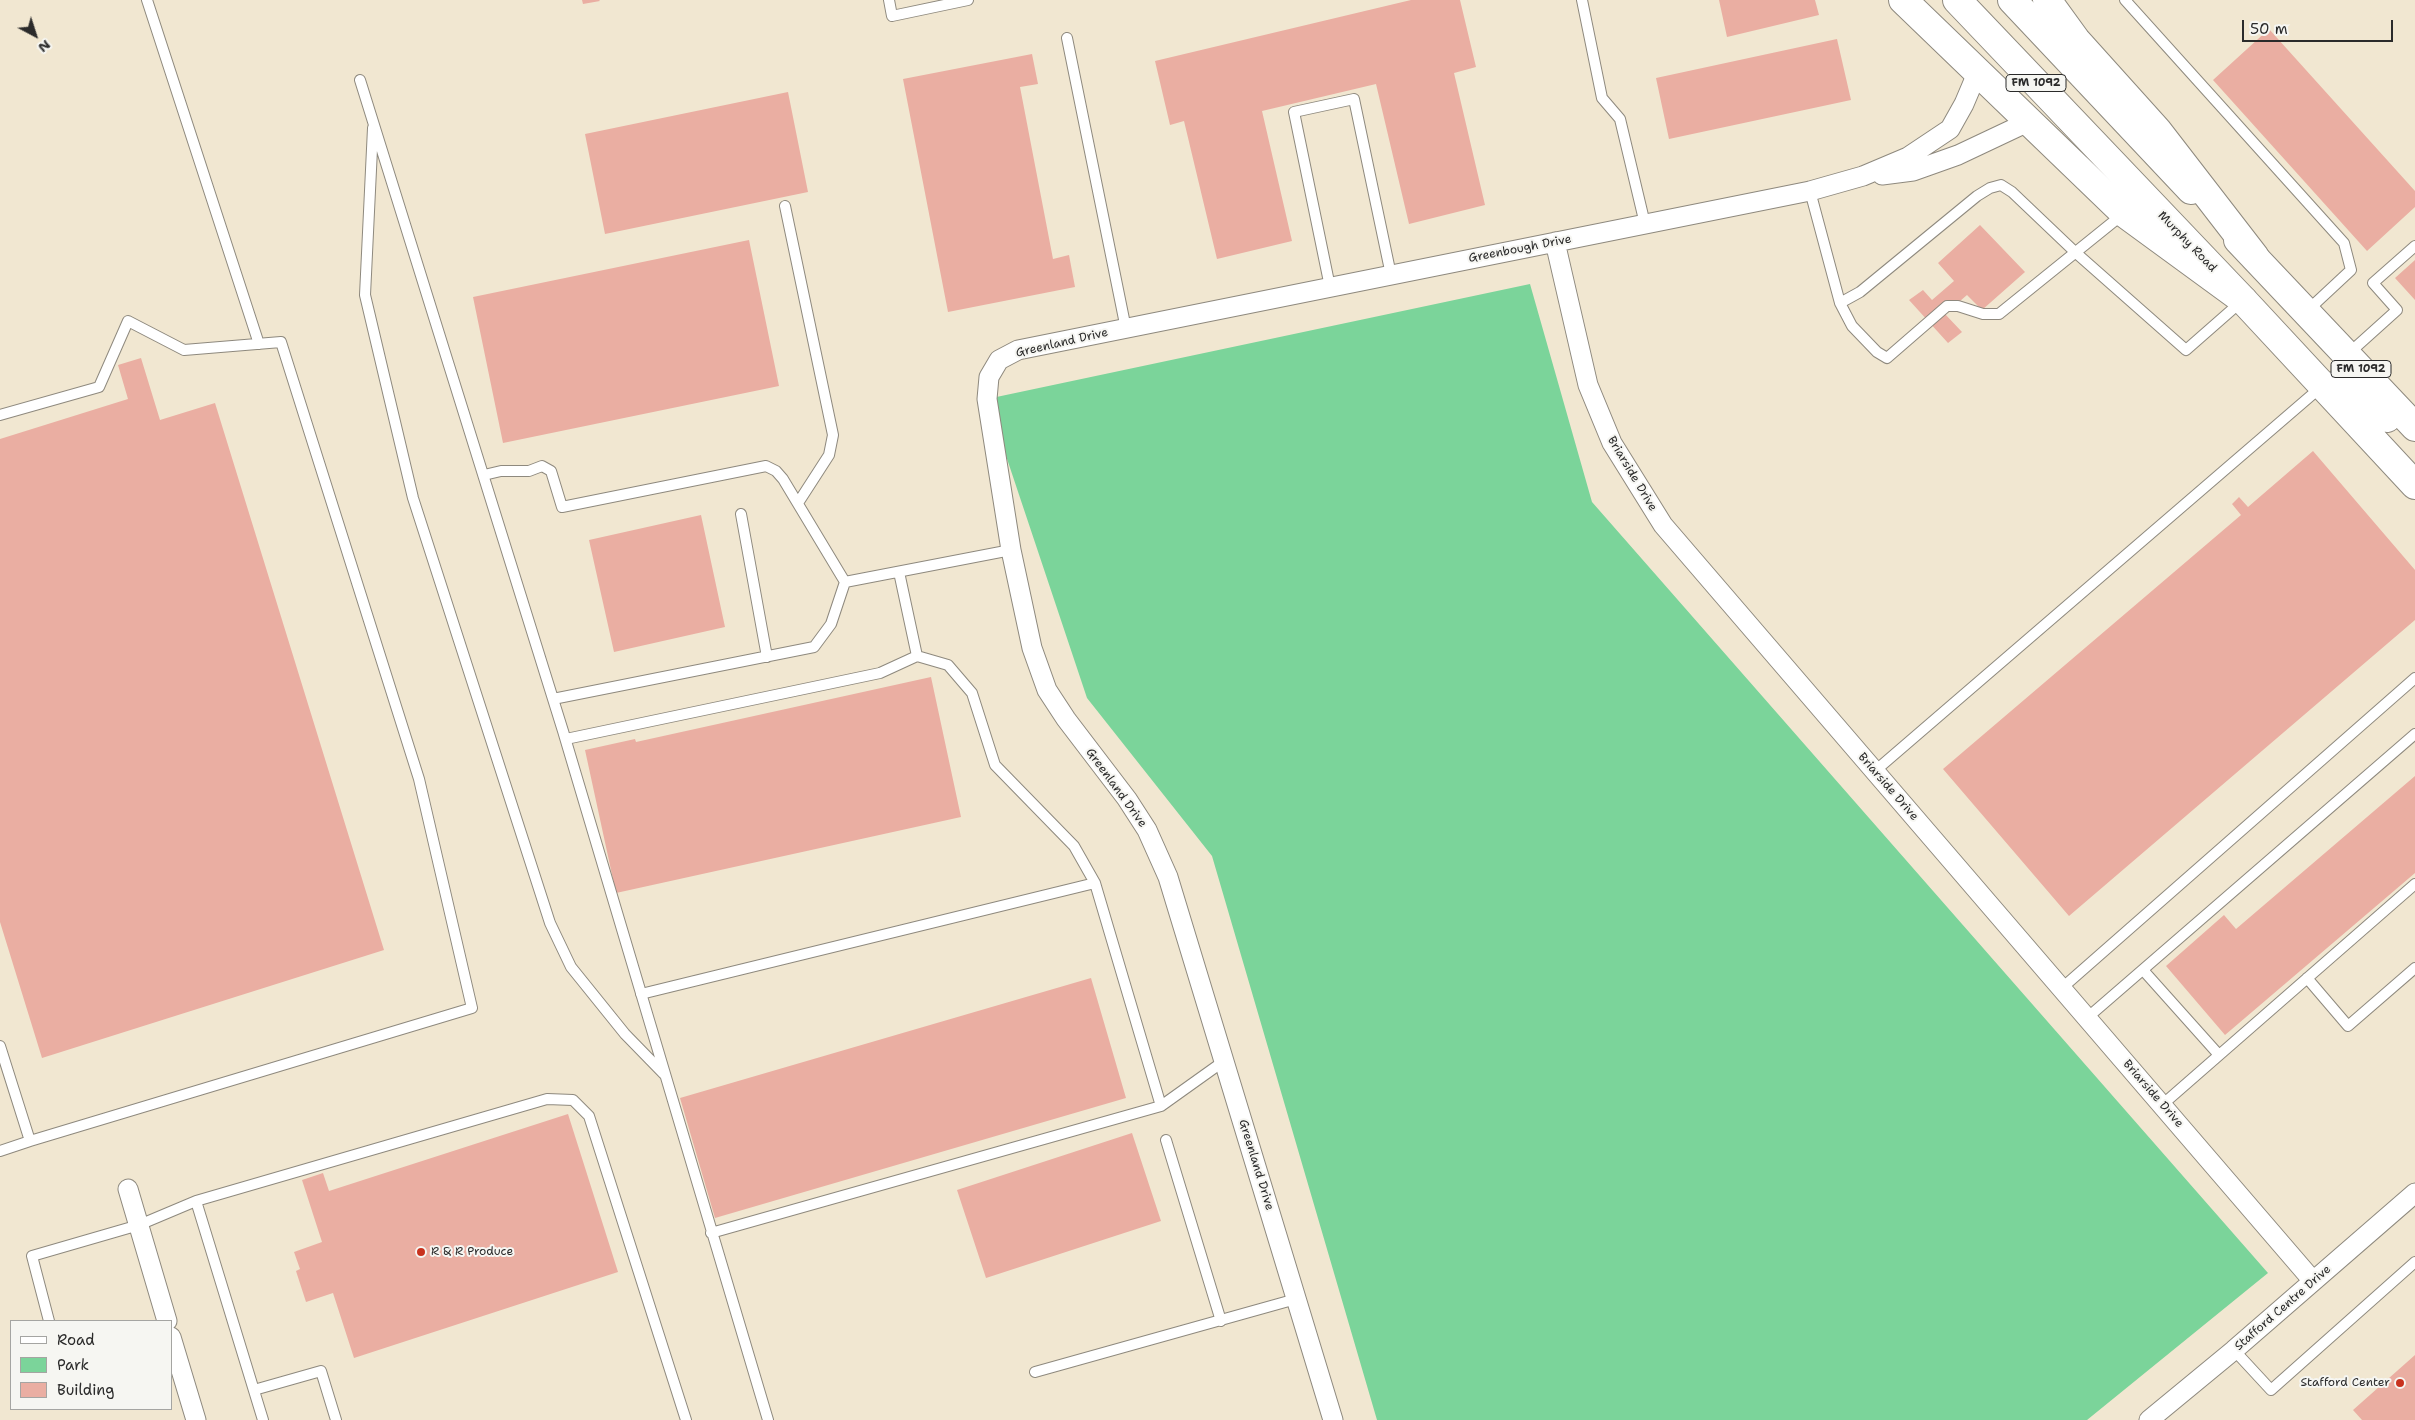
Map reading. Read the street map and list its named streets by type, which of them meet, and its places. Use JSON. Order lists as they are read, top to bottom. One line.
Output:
{"streets":{"main road":["FM 1092","Murphy Road"],"street":["Greenbough Drive","Greenland Drive","Briarside Drive","Stafford Centre Drive"]},"crossings":[["Greenbough Drive","Greenland Drive"],["Greenbough Drive","Briarside Drive"],["Briarside Drive","Stafford Centre Drive"]],"places":["R & R Produce","Stafford Center"],"legend":["Road","Park","Building"],"scale_bar":"50 m","north":"bottom right"}
